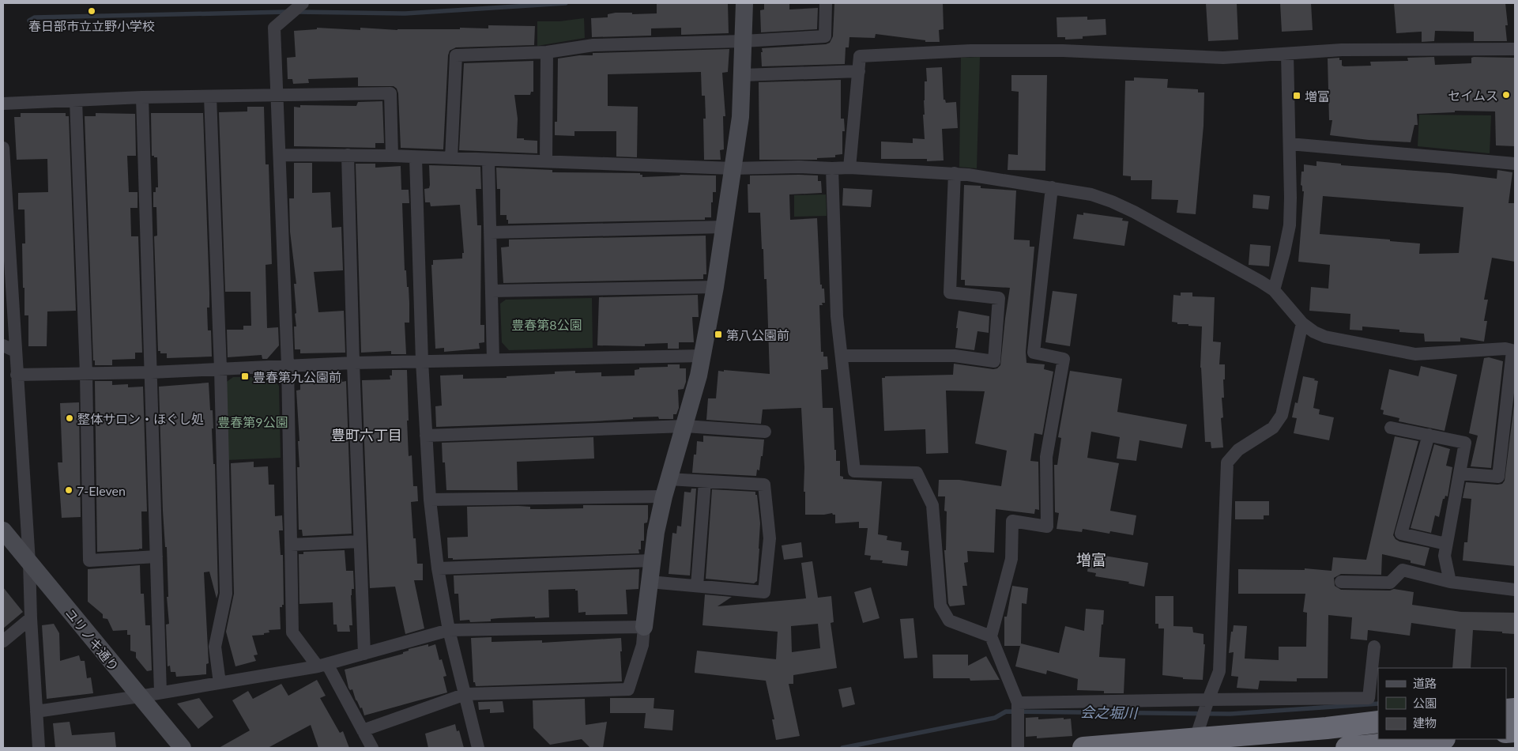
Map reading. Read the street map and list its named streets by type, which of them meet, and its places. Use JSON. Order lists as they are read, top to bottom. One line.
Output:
{"streets":{"street":["ユリノキ通り"]},"districts":["豊町六丁目","増富"],"water":["会之堀川"],"parks":["豊春第8公園","豊春第9公園"],"places":{"other":["春日部市立立野小学校","セイムス","整体サロン・ほぐし処","7-Eleven"],"transit":["増富","第八公園前","豊春第九公園前"]},"legend":["道路","公園","建物"]}
